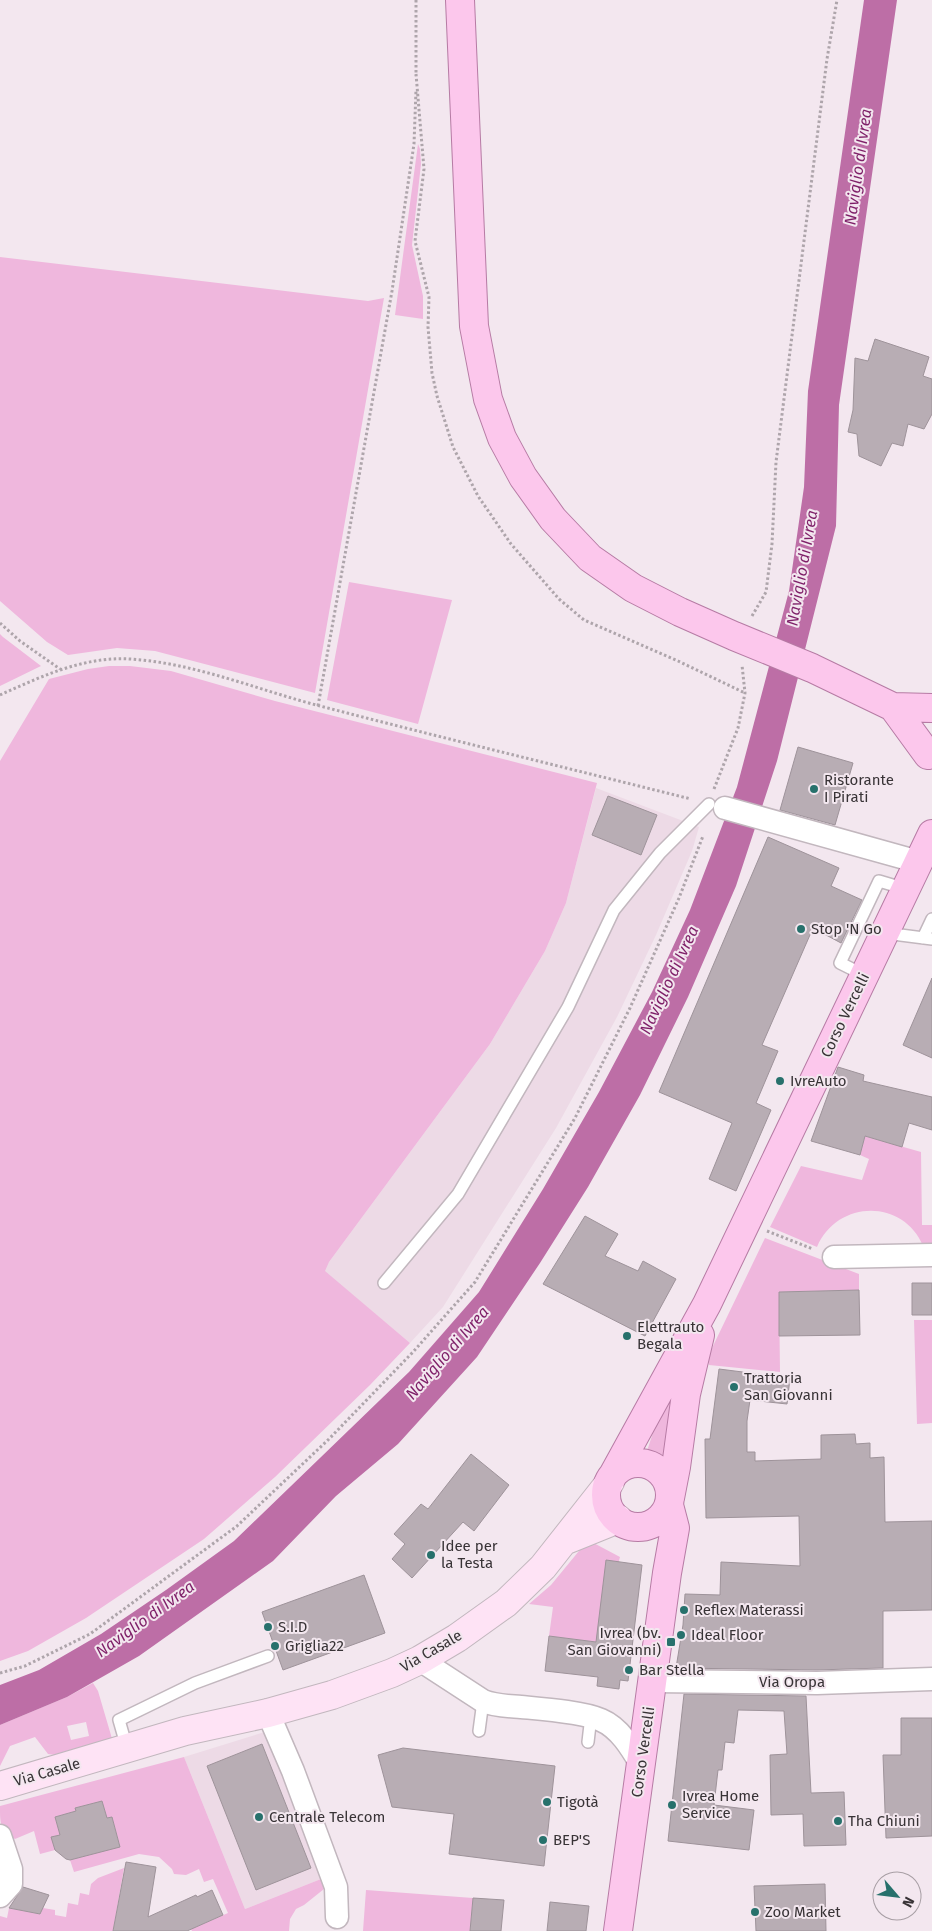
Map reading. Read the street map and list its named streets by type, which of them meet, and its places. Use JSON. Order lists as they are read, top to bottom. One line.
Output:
{"streets":{"main road":["Corso Vercelli","Via Casale"],"street":["Via Oropa"]},"crossings":[["Corso Vercelli","Via Casale"],["Corso Vercelli","Via Oropa"]],"water":["Naviglio di Ivrea"],"places":{"other":["Ristorante I Pirati","Stop 'N Go","IvreAuto","Elettrauto Begala","Trattoria San Giovanni","Idee per la Testa","Reflex Materassi","S.I.D","Ideal Floor","Griglia22","Bar Stella","Tigotà","Ivrea Home Service","Centrale Telecom","Tha Chiuni","BEP'S","Zoo Market"],"transit":["Ivrea (bv. San Giovanni)"]},"north":"bottom right"}
